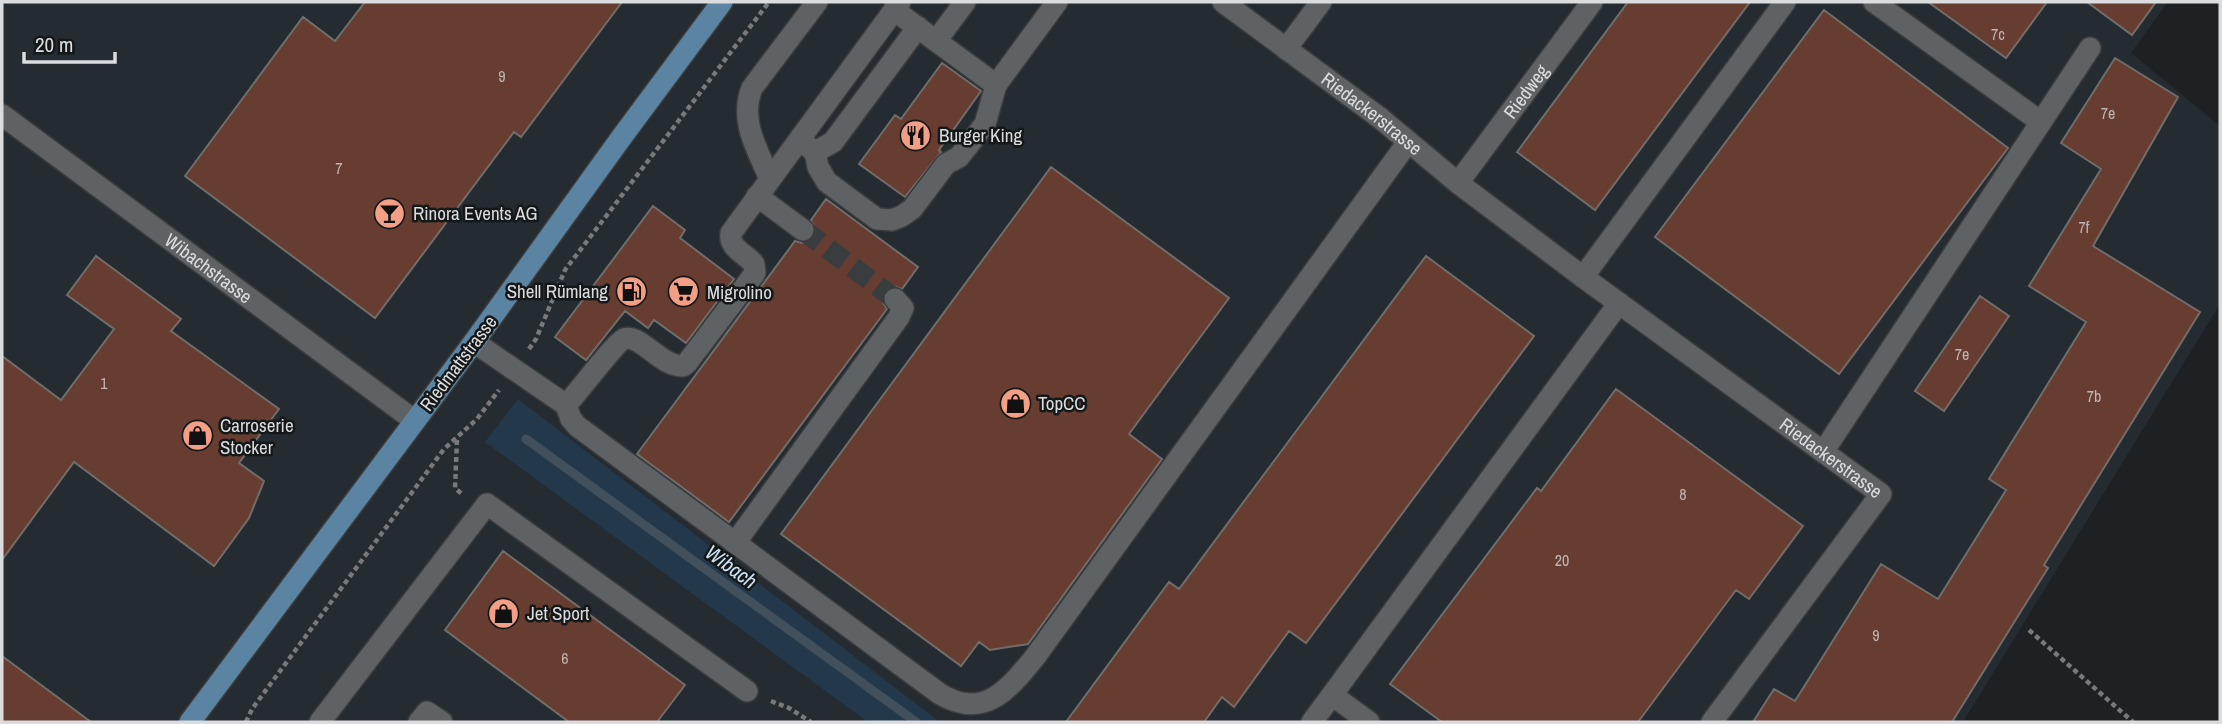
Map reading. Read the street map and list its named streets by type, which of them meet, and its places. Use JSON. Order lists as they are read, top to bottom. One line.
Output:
{"streets":{"main road":["Riedmattstrasse"],"street":["Riedweg","Riedackerstrasse","Wibachstrasse"]},"crossings":[["Riedweg","Riedackerstrasse"],["Wibachstrasse","Riedmattstrasse"]],"water":["Wibach"],"places":{"restaurant":["Burger King"],"bar":["Rinora Events AG"],"fuel station":["Shell Rümlang"],"supermarket":["Migrolino"],"shop":["TopCC","Carroserie Stocker","Jet Sport"]},"house_numbers":["7c","9","7e","7","7f","7e","1","7b","8","20","9","6"],"scale_bar":"20 m"}
